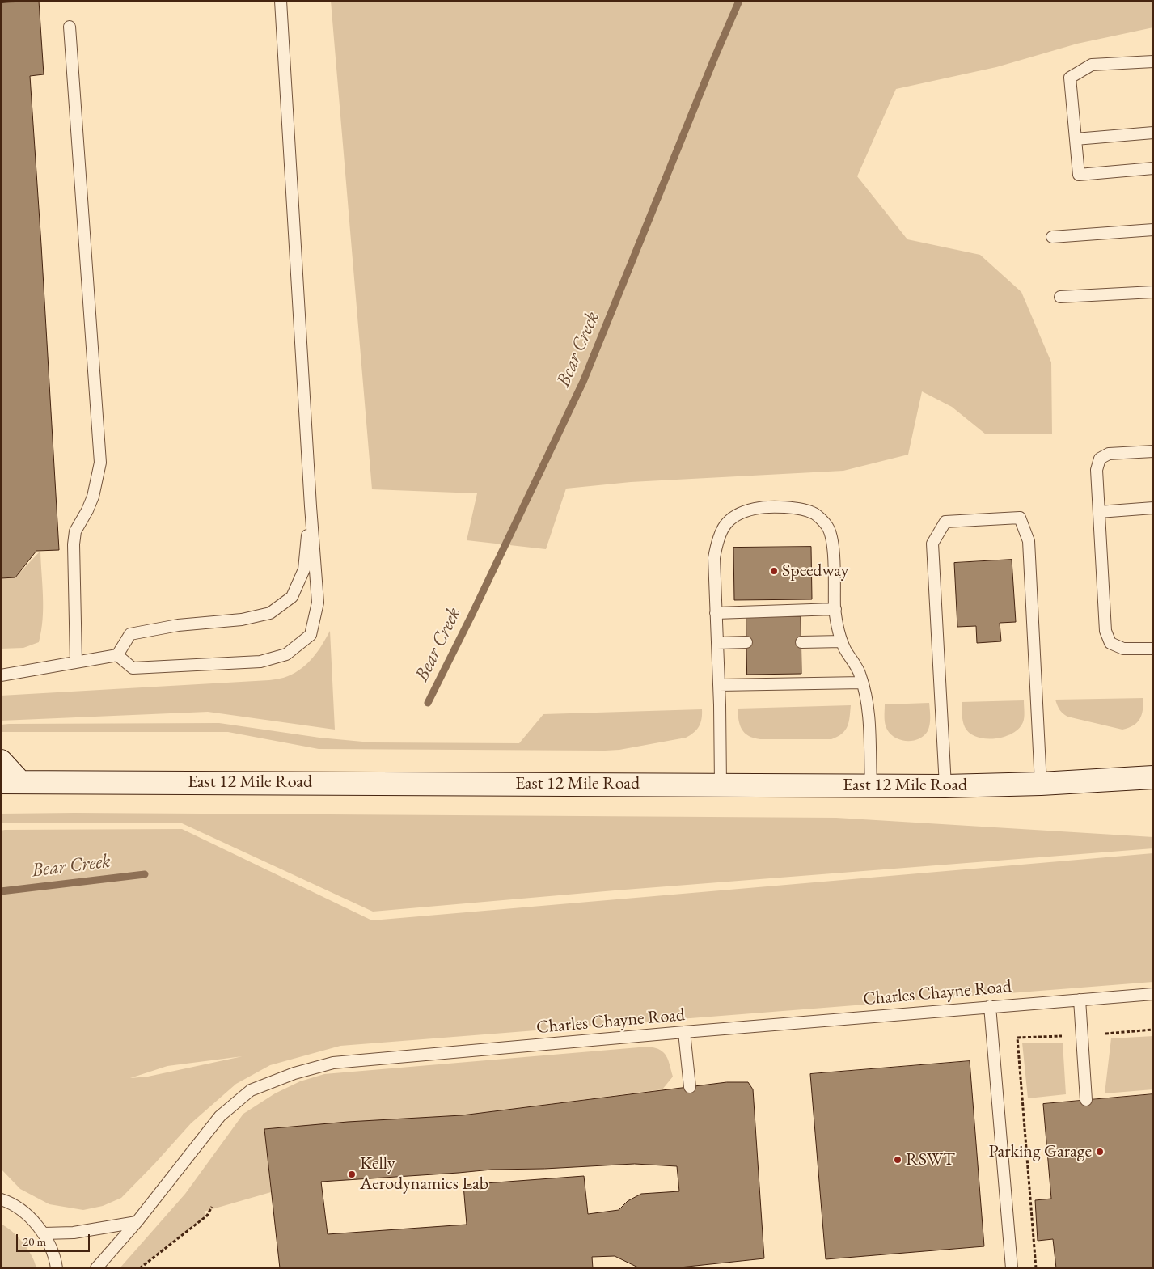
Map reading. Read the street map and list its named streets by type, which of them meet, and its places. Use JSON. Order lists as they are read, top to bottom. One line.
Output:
{"streets":{"main road":["East 12 Mile Road"],"lane":["Charles Chayne Road"]},"water":["Bear Creek"],"places":["Speedway","Parking Garage","RSWT","Kelly Aerodynamics Lab"],"scale_bar":"20 m"}
